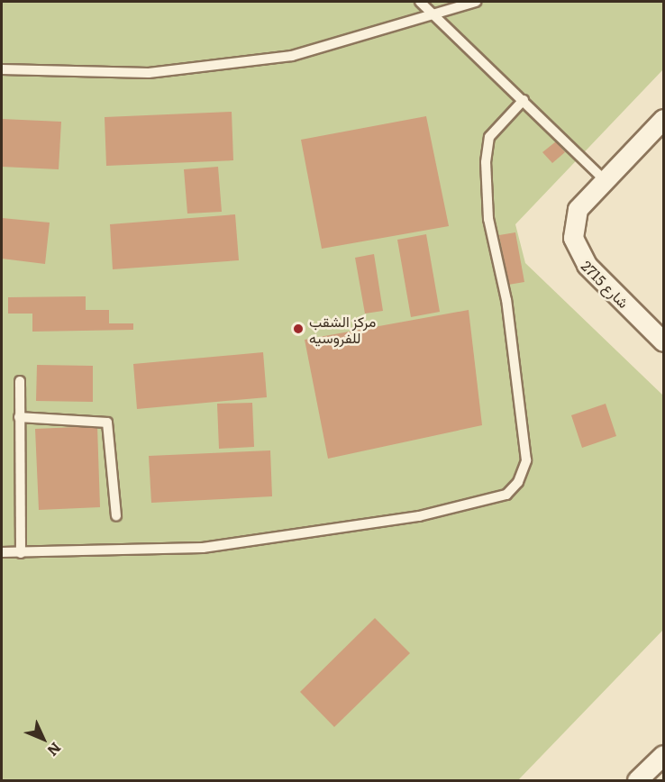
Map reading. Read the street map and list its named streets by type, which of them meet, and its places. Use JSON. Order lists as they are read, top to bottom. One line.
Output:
{"streets":{"street":["شارع 2715"]},"places":["مركز الشقب للفروسيه"],"north":"bottom right"}
